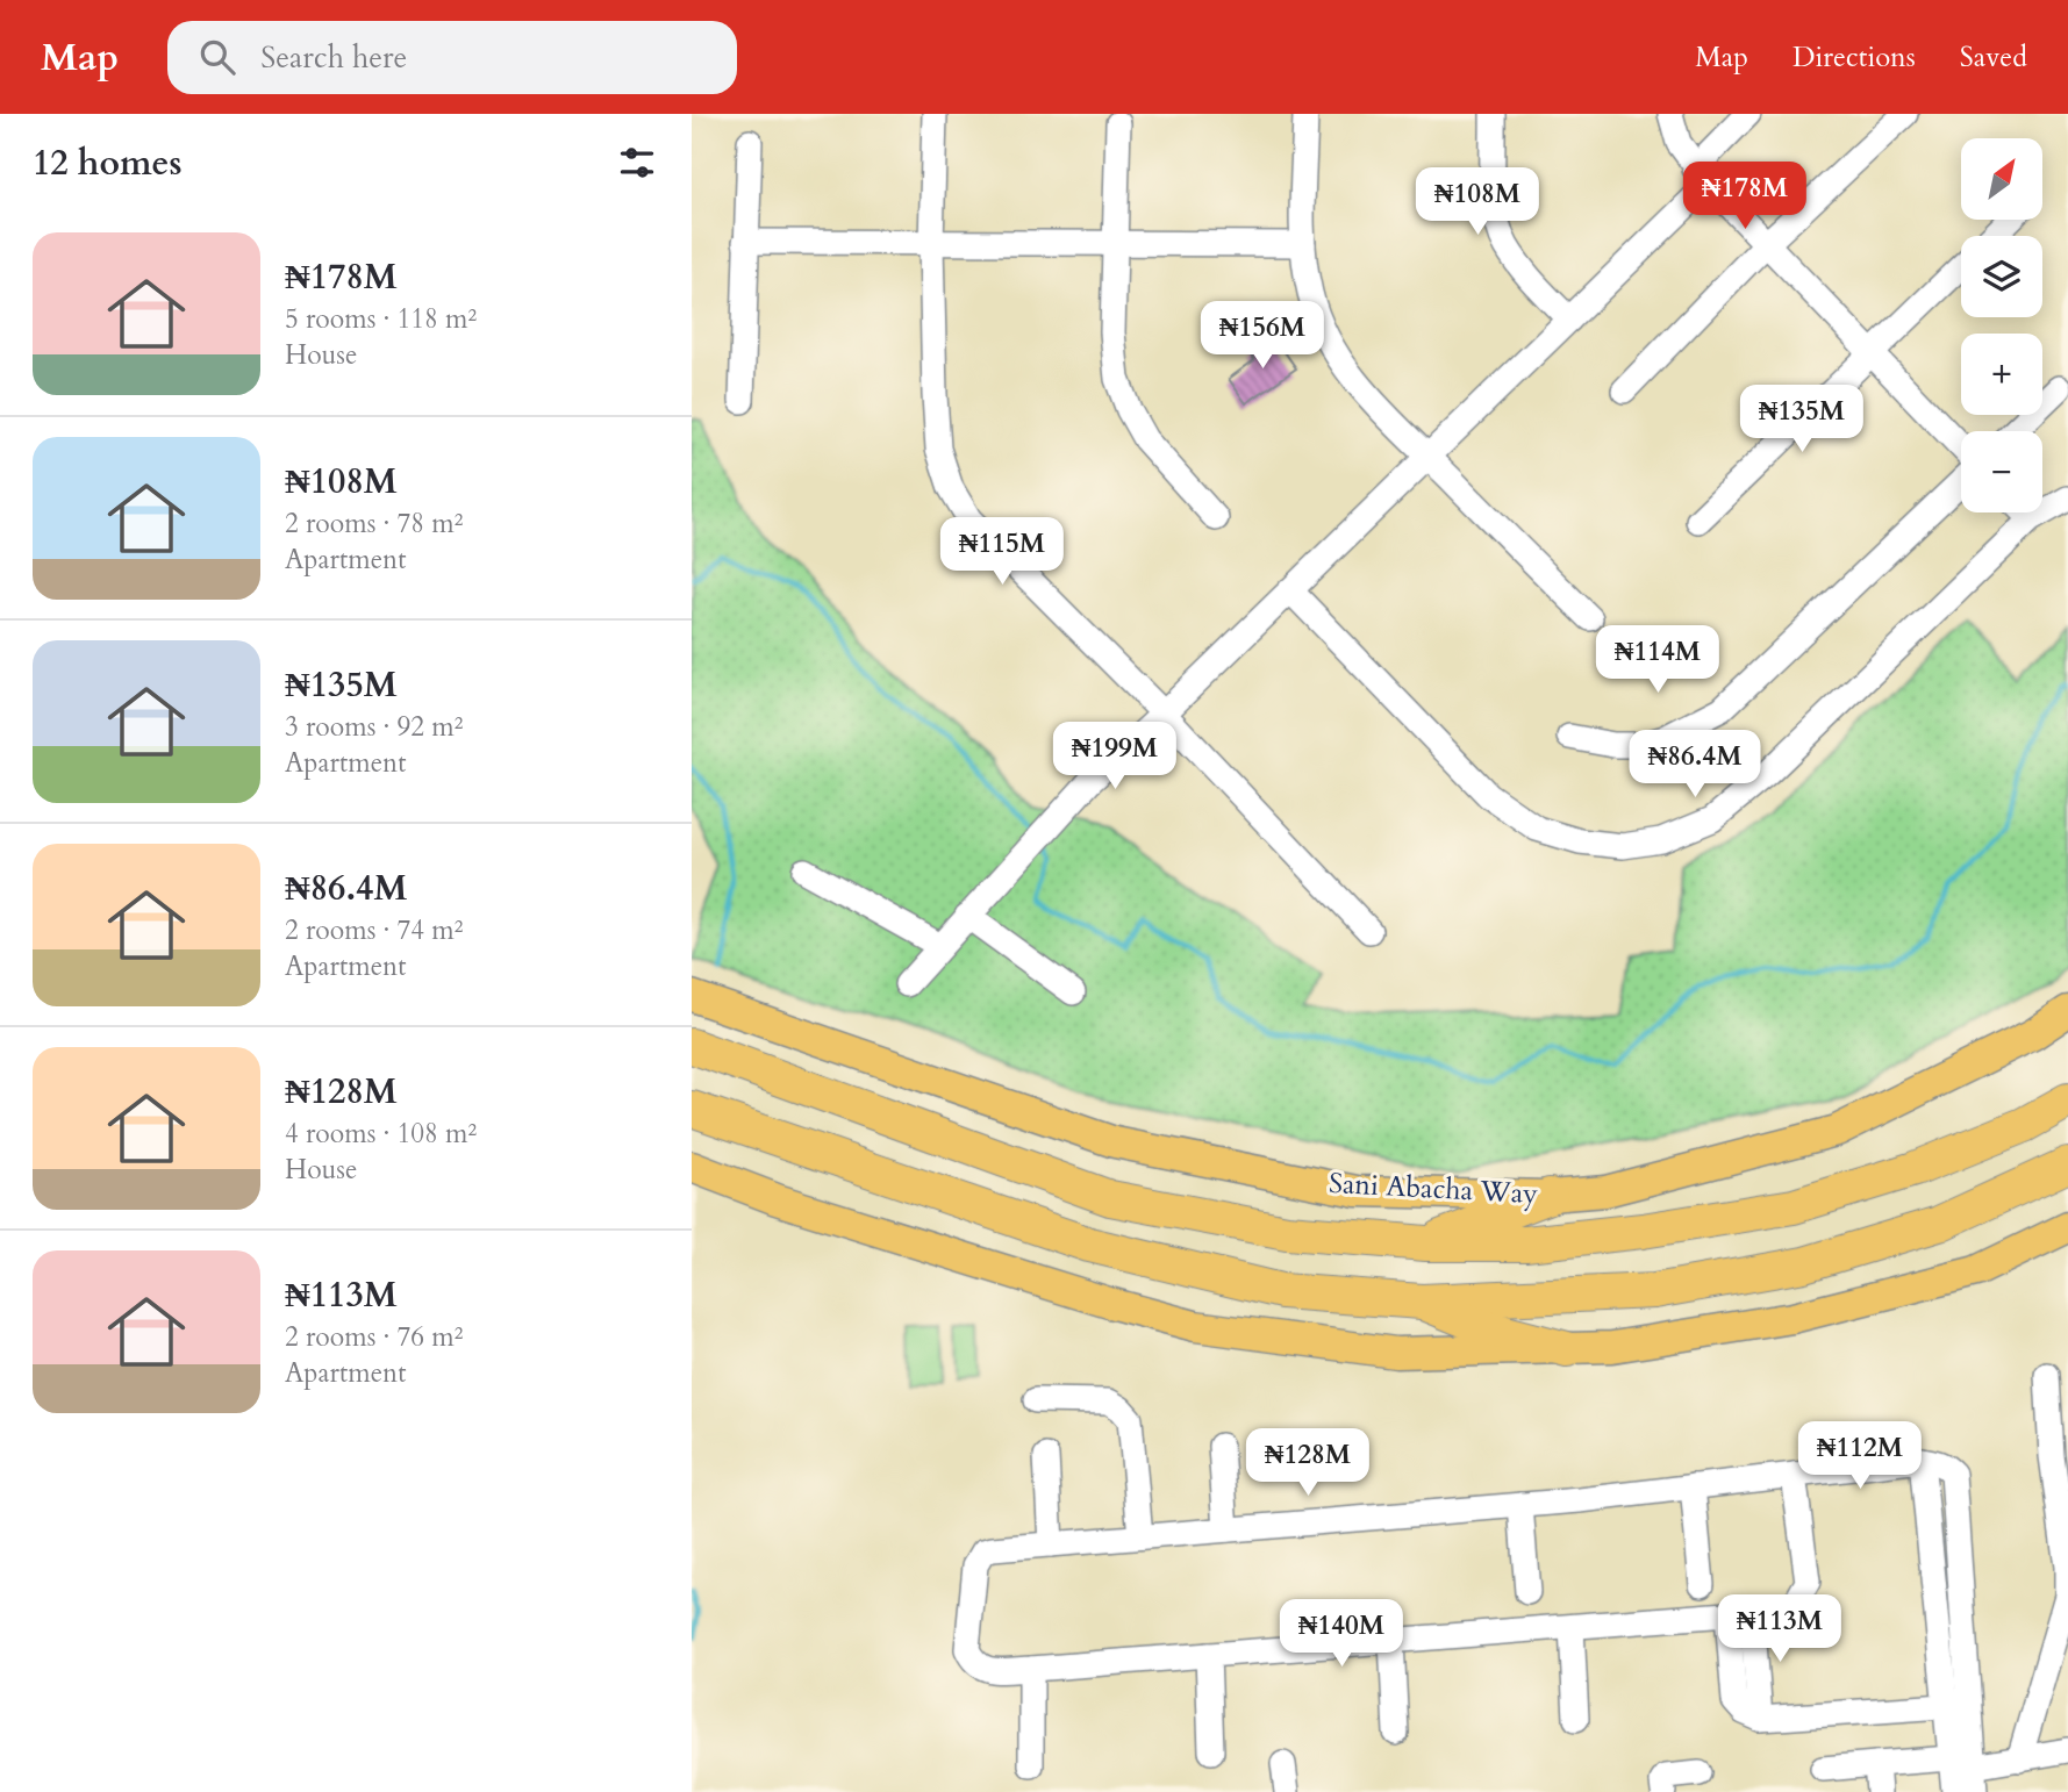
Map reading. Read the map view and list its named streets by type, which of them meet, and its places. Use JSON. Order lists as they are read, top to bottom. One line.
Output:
{"streets":{"highway":["Sani Abacha Way"]},"north":"top right","page":{"header":"Map","search":"Search here","nav":["Map","Directions","Saved"],"heading":"12 homes","map_buttons":["+","−"],"price":["₦178M","₦108M","₦156M","₦135M","₦115M","₦114M","₦199M","₦86.4M","₦112M","₦128M","₦113M","₦140M"],"list":[{"name":"₦178M","note":"5 rooms · 118 m² · House"},{"name":"₦108M","note":"2 rooms · 78 m² · Apartment"},{"name":"₦135M","note":"3 rooms · 92 m² · Apartment"},{"name":"₦86.4M","note":"2 rooms · 74 m² · Apartment"},{"name":"₦128M","note":"4 rooms · 108 m² · House"},{"name":"₦113M","note":"2 rooms · 76 m² · Apartment"}]}}
